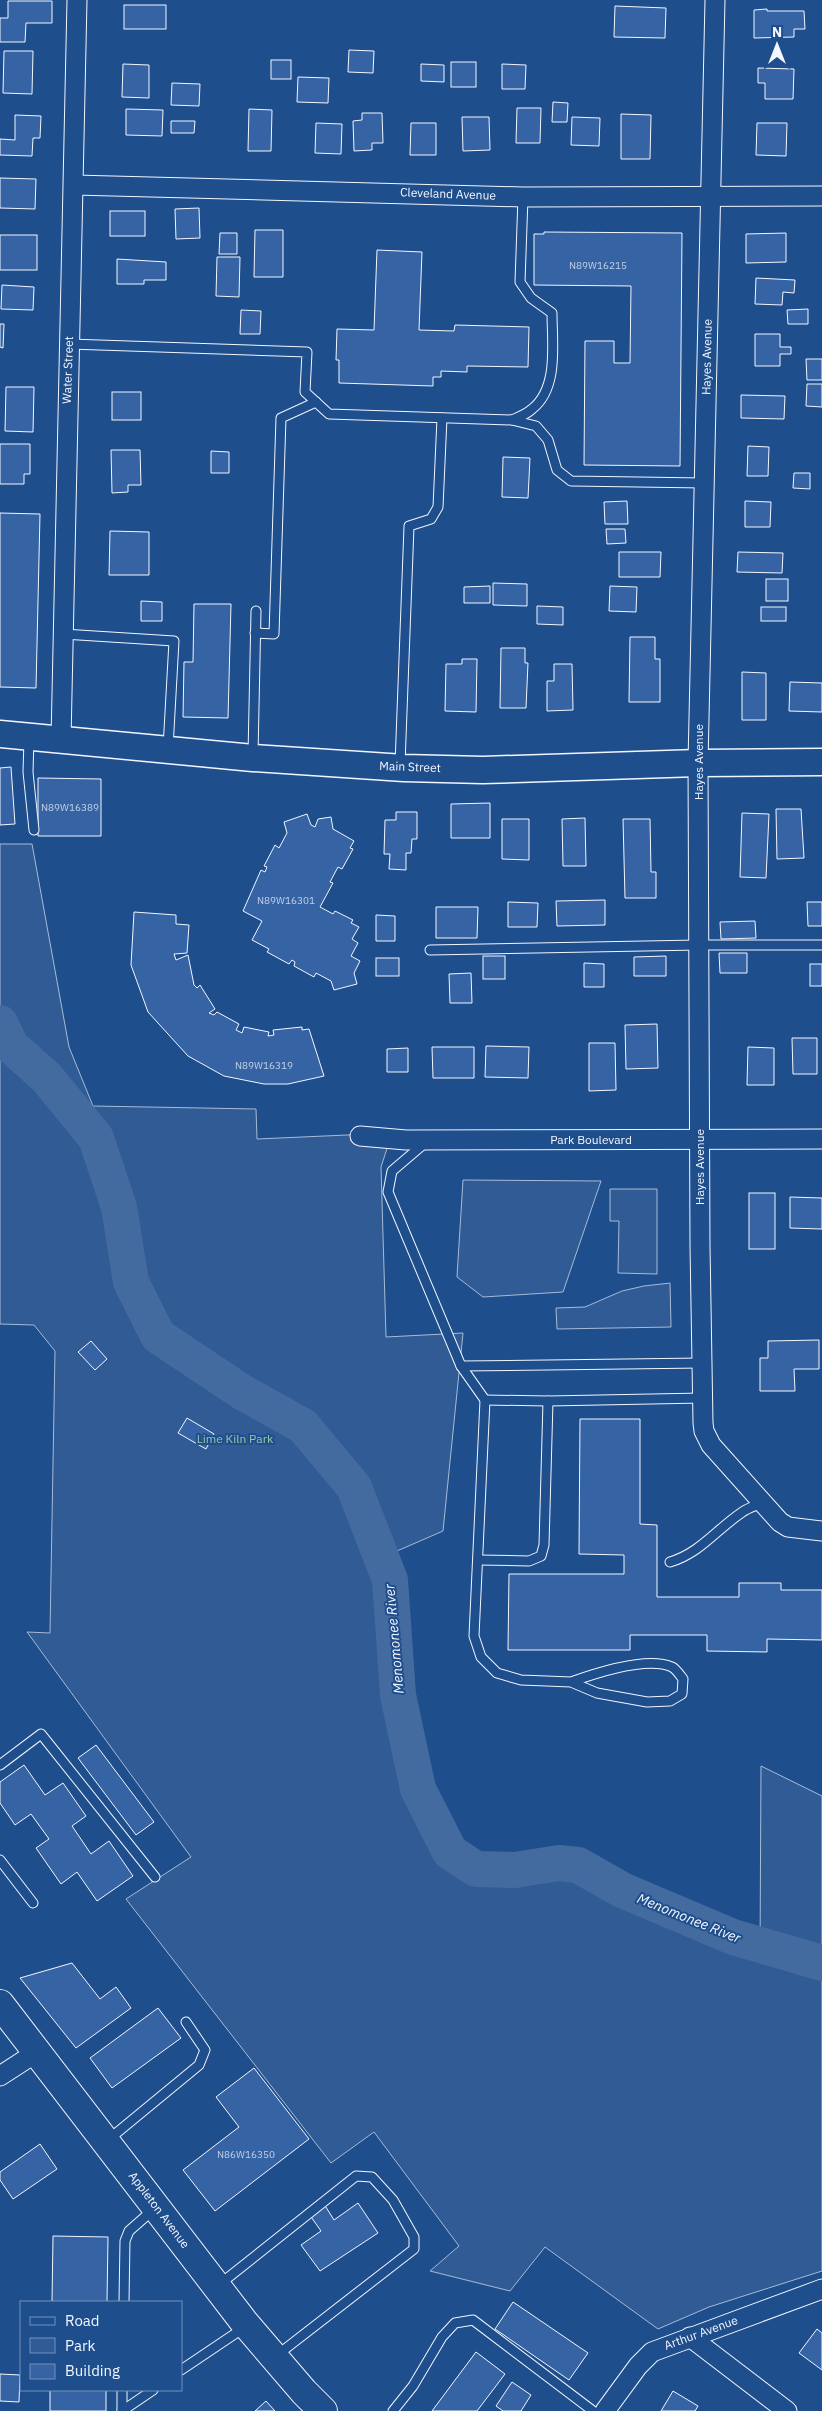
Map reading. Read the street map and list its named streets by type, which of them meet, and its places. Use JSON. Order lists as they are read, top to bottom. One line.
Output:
{"streets":{"main road":["Main Street","Appleton Avenue"],"street":["Cleveland Avenue","Hayes Avenue","Water Street","Park Boulevard","Arthur Avenue"]},"crossings":[["Cleveland Avenue","Hayes Avenue"],["Cleveland Avenue","Water Street"],["Hayes Avenue","Main Street"],["Hayes Avenue","Park Boulevard"],["Water Street","Main Street"]],"water":["Menomonee River"],"parks":["Lime Kiln Park"],"house_numbers":["N89W16215","N89W16389","N89W16301","N89W16319","N86W16350"],"legend":["Road","Park","Building"],"north":"top"}
